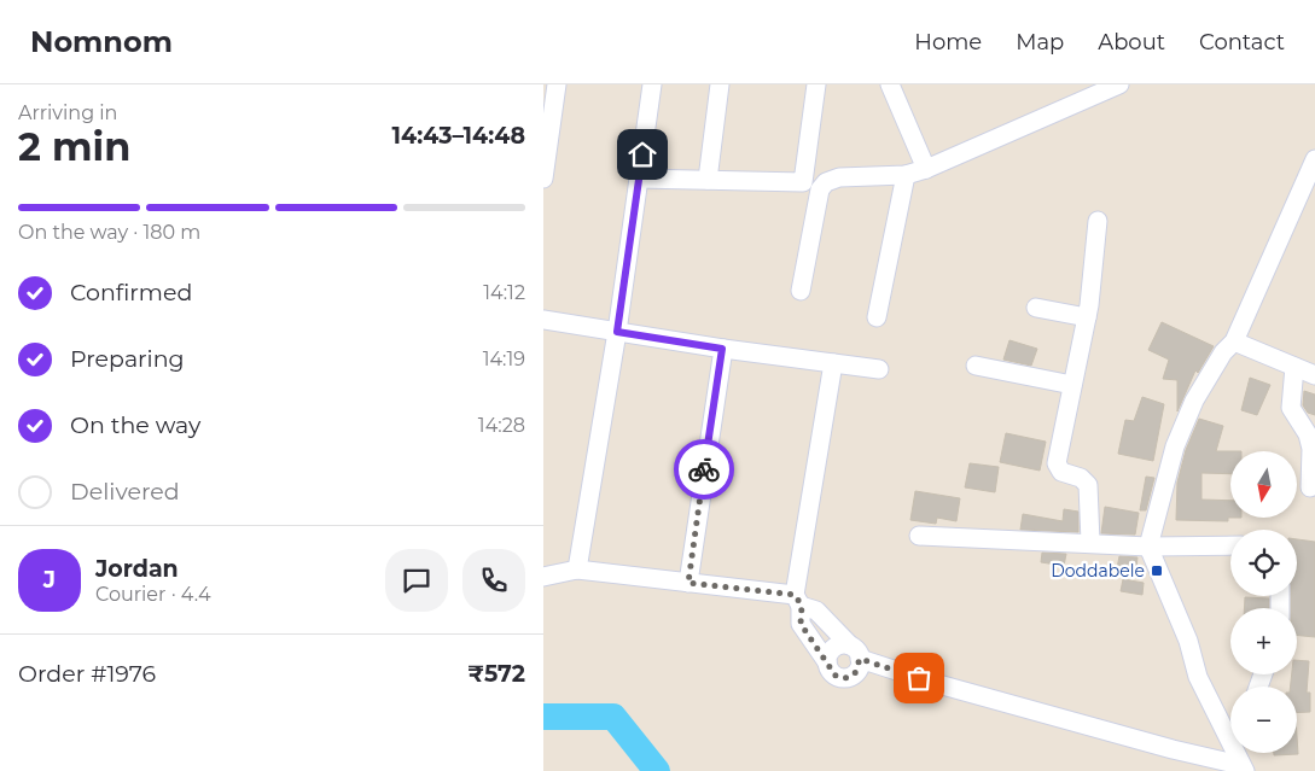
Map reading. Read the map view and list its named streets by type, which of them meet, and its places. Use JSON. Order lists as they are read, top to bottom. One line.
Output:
{"places":{"transit":["Doddabele"]},"north":"bottom","page":{"header":"Nomnom","nav":["Home","Map","About","Contact"],"heading":["2 min","Arriving in","14:43–14:48"],"panel":["Jordan","Courier · 4.4","Order #1976","₹572"],"bar":"On the way · 180 m","list":[["Confirmed","14:12"],["Preparing","14:19"],["On the way","14:28"],"Delivered"],"map_buttons":["+","−"],"round":"J"}}
